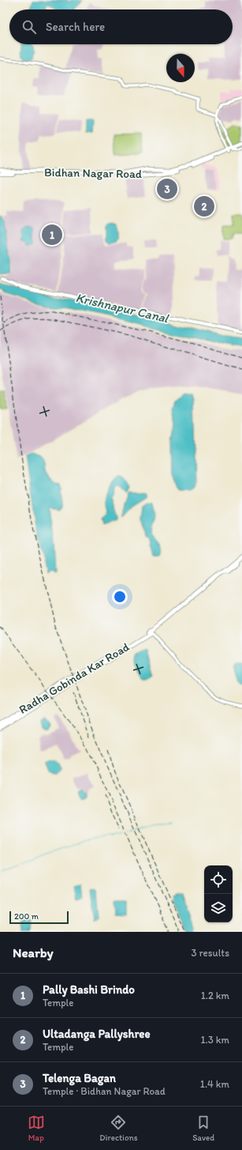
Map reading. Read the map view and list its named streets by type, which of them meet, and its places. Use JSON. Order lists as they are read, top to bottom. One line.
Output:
{"streets":{"main road":["Bidhan Nagar Road","Radha Gobinda Kar Road"]},"water":["Krishnapur Canal"],"scale_bar":"200 m","north":"bottom","page":{"search":"Search here","pins":["3","2","1"],"scale":"200 m","heading":["Nearby","3 results"],"list":[{"mark":"1","name":"Pally Bashi Brindo","note":"Temple","value":"1.2 km"},{"mark":"2","name":"Ultadanga Pallyshree","note":"Temple","value":"1.3 km"},{"mark":"3","name":"Telenga Bagan","note":"Temple · Bidhan Nagar Road","value":"1.4 km"}],"nav":["Map","Directions","Saved"]}}
